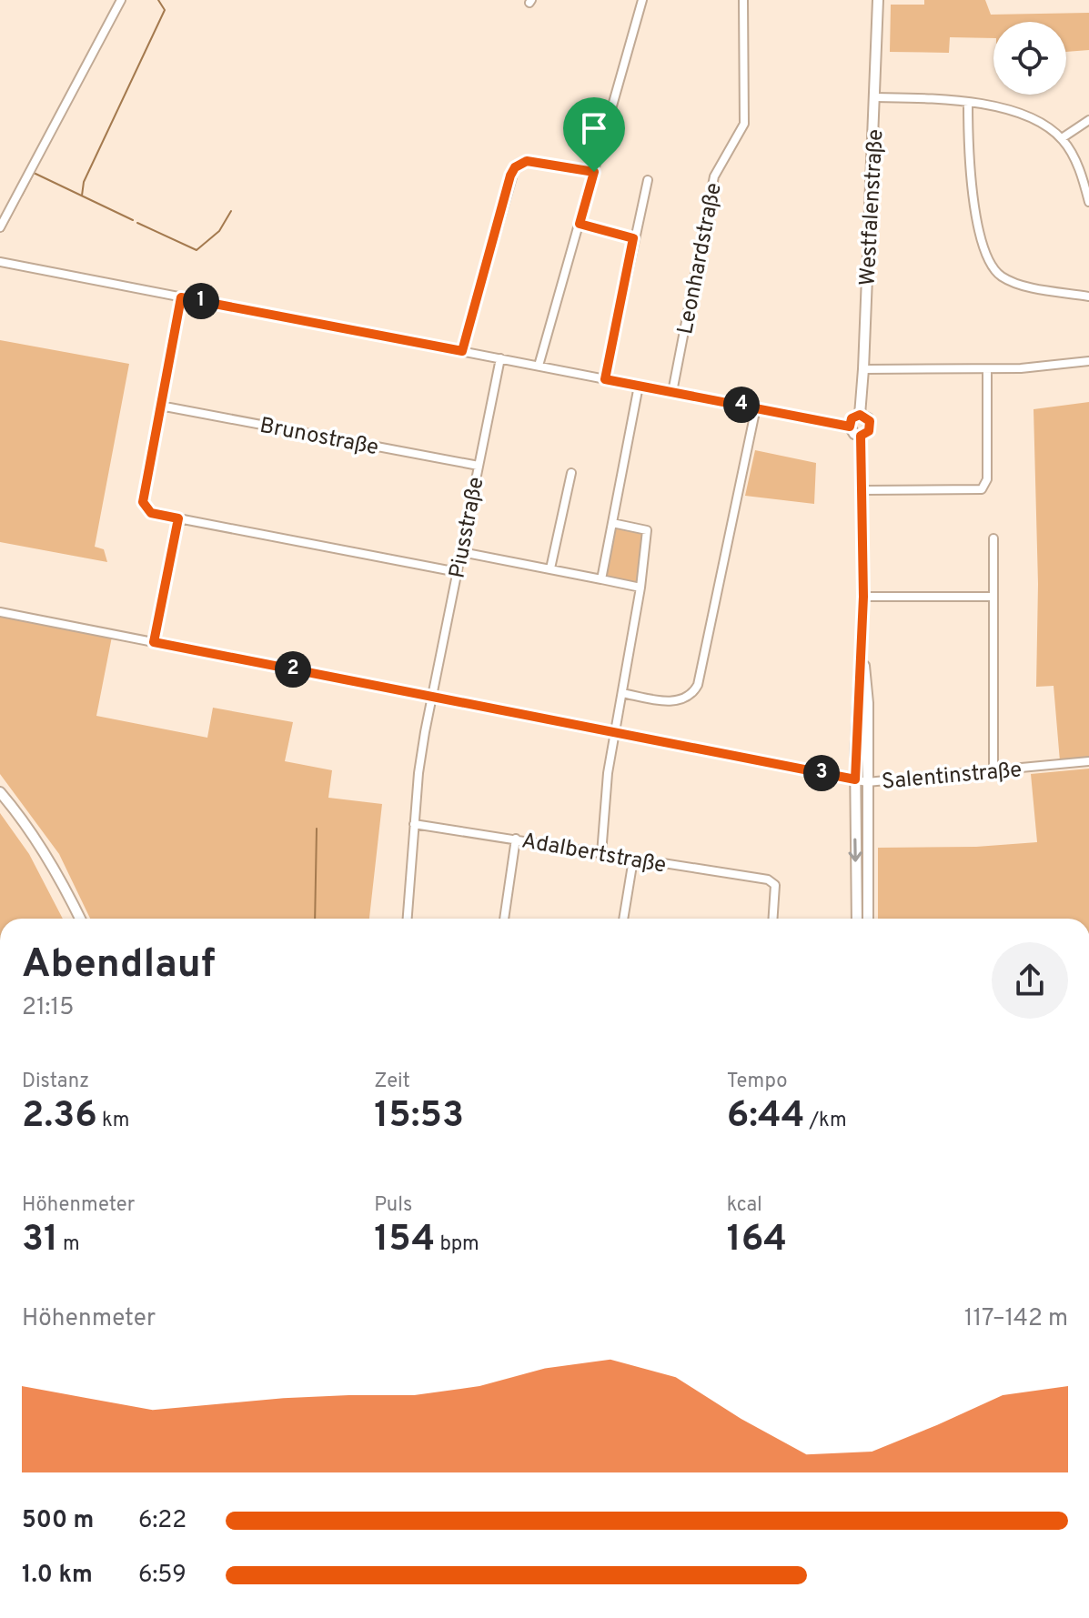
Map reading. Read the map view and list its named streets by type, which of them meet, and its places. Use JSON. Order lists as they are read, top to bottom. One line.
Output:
{"streets":{"main road":["Westfalenstraße"],"street":["Leonhardstraße","Brunostraße","Piusstraße","Salentinstraße","Adalbertstraße"]},"crossings":[["Westfalenstraße","Salentinstraße"],["Brunostraße","Piusstraße"],["Piusstraße","Salentinstraße"],["Piusstraße","Adalbertstraße"]],"page":{"pins":["1","4","2","3"],"heading":["Abendlauf","21:15"],"stats":[["Distanz","2.36 km"],["Zeit","15:53"],["Tempo","6:44 /km"],["Höhenmeter","31 m"],["Puls","154 bpm"],["kcal","164"]],"chart":["Höhenmeter","117–142 m"],"list":[{"name":"500 m","note":"6:22"},{"name":"1.0 km","note":"6:59"}]}}
